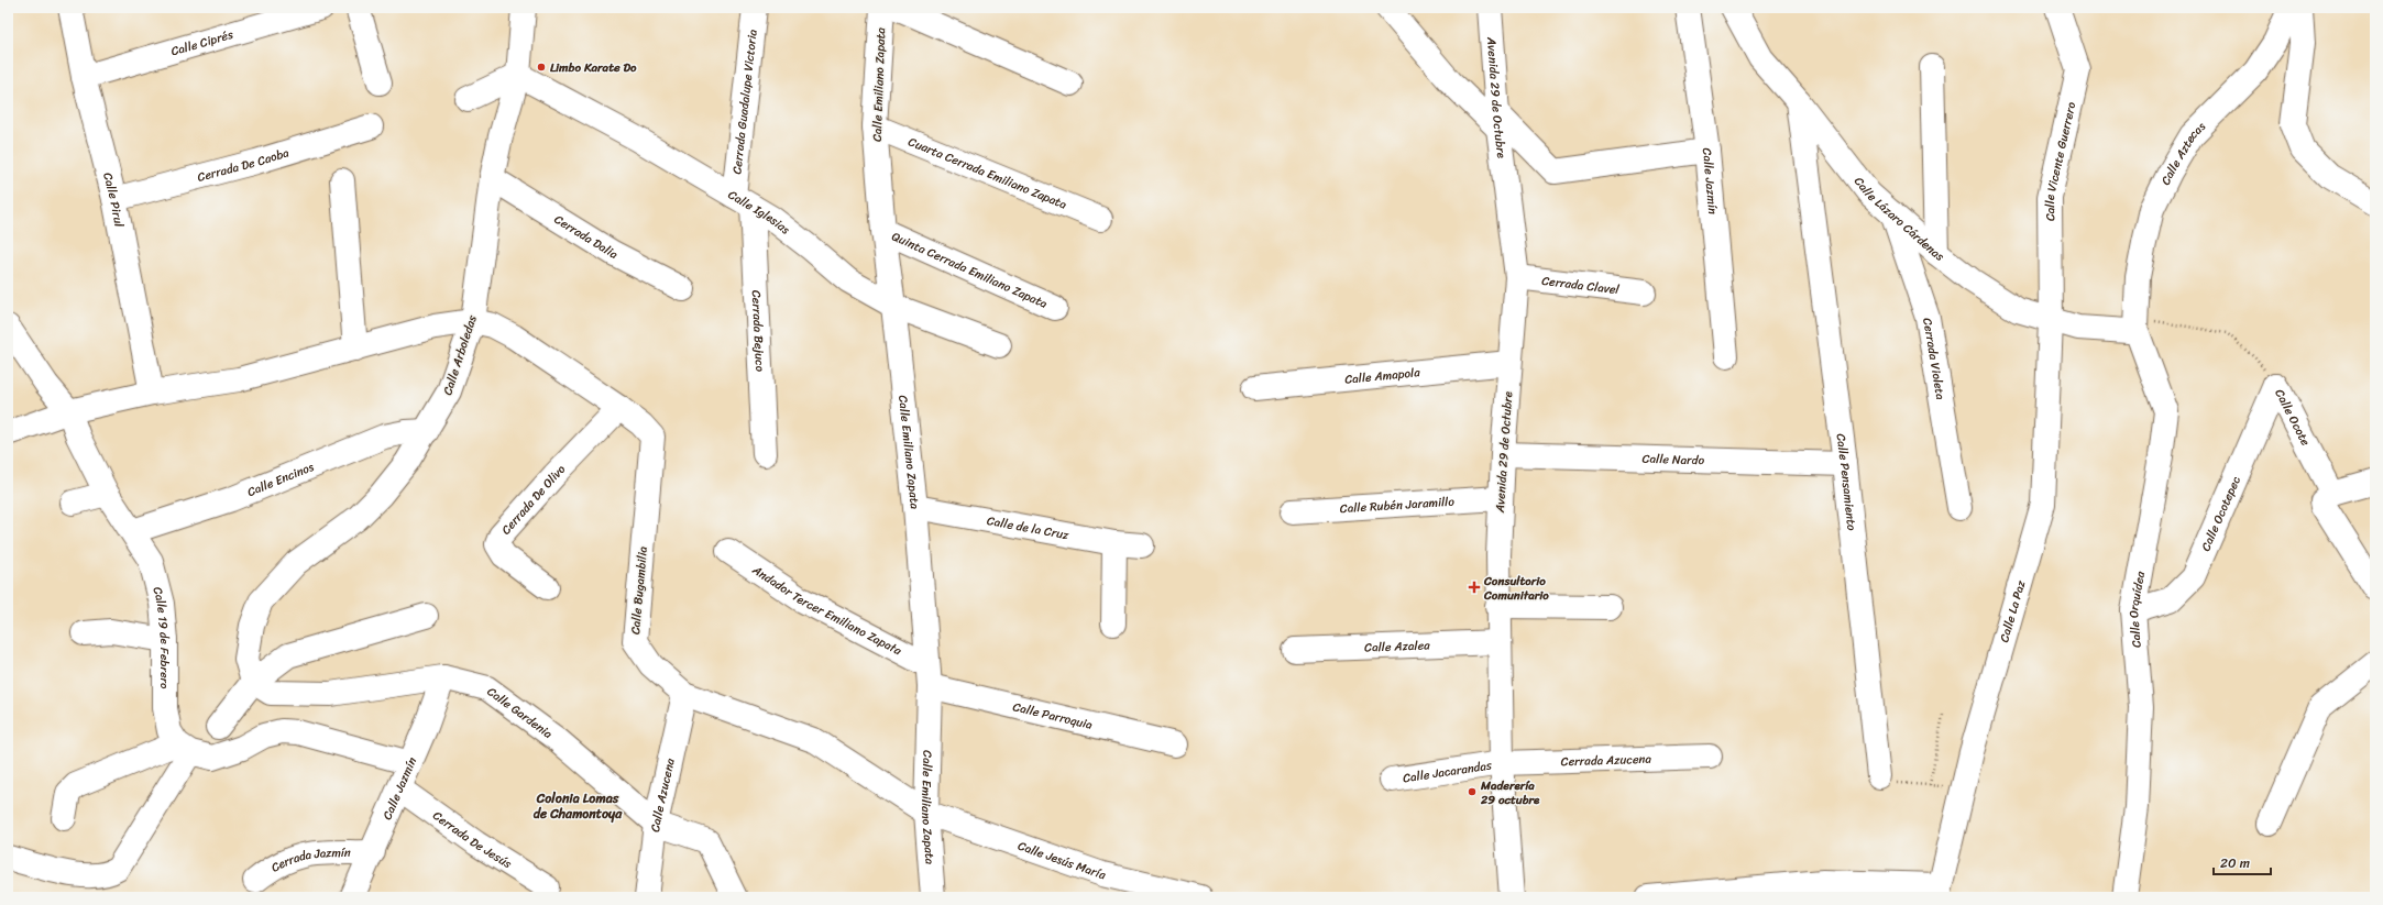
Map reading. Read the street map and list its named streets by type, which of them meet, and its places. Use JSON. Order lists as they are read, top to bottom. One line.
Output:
{"streets":{"street":["Calle Ciprés","Calle Emiliano Zapata","Avenida 29 de Octubre","Cerrada Guadalupe Victoria","Calle Aztecas","Calle Vicente Guerrero","Cerrada De Caoba","Cuarta Cerrada Emiliano Zapata","Calle Jazmín","Calle Pirul","Calle Iglesias","Calle Lázaro Cárdenas","Cerrada Dalia","Quinta Cerrada Emiliano Zapata","Cerrada Clavel","Cerrada Bejuco","Calle Arboledas","Cerrada Violeta","Calle Amapola","Calle Ocote","Calle Nardo","Calle Encinos","Calle Pensamiento","Cerrada De Olivo","Calle Rubén Jaramillo","Calle Ocotepec","Calle de la Cruz","Calle Bugambilia","Andador Tercer Emiliano Zapata","Calle Orquídea","Calle La Paz","Calle 19 de Febrero","Calle Azalea","Calle Gardenia","Calle Parroquia","Cerrada Azucena","Calle Jacarandas","Calle Azucena","Cerrada De Jesús","Calle Jesús María","Cerrada Jazmín"]},"crossings":[["Calle Ciprés","Calle Pirul"],["Calle Emiliano Zapata","Cuarta Cerrada Emiliano Zapata"],["Calle Emiliano Zapata","Calle Iglesias"],["Calle Emiliano Zapata","Quinta Cerrada Emiliano Zapata"],["Calle Emiliano Zapata","Calle de la Cruz"],["Calle Emiliano Zapata","Calle Bugambilia"],["Calle Emiliano Zapata","Andador Tercer Emiliano Zapata"],["Calle Emiliano Zapata","Calle Parroquia"],["Calle Emiliano Zapata","Calle Jesús María"],["Avenida 29 de Octubre","Cerrada Clavel"],["Avenida 29 de Octubre","Calle Amapola"],["Avenida 29 de Octubre","Calle Nardo"],["Avenida 29 de Octubre","Calle Rubén Jaramillo"],["Avenida 29 de Octubre","Calle Azalea"],["Avenida 29 de Octubre","Cerrada Azucena"],["Avenida 29 de Octubre","Calle Jacarandas"],["Cerrada Guadalupe Victoria","Calle Iglesias"],["Cerrada Guadalupe Victoria","Cerrada Bejuco"],["Calle Aztecas","Calle Lázaro Cárdenas"],["Calle Aztecas","Calle Ocote"],["Calle Aztecas","Calle Orquídea"],["Calle Vicente Guerrero","Calle Lázaro Cárdenas"],["Calle Vicente Guerrero","Calle La Paz"],["Cerrada De Caoba","Calle Pirul"],["Calle Jazmín","Calle Gardenia"],["Calle Jazmín","Cerrada De Jesús"],["Calle Jazmín","Cerrada Jazmín"],["Calle Iglesias","Cerrada Bejuco"],["Calle Iglesias","Calle Arboledas"],["Calle Lázaro Cárdenas","Cerrada Violeta"],["Calle Lázaro Cárdenas","Calle Ocote"],["Calle Lázaro Cárdenas","Calle Pensamiento"],["Calle Lázaro Cárdenas","Calle Orquídea"],["Calle Lázaro Cárdenas","Calle La Paz"],["Cerrada Dalia","Calle Arboledas"],["Calle Arboledas","Calle Encinos"],["Calle Arboledas","Calle Bugambilia"],["Calle Arboledas","Calle Gardenia"],["Calle Ocote","Calle Ocotepec"],["Calle Ocote","Calle Orquídea"],["Calle Nardo","Calle Pensamiento"],["Calle Encinos","Calle 19 de Febrero"],["Cerrada De Olivo","Calle Bugambilia"],["Calle Ocotepec","Calle Orquídea"],["Calle Bugambilia","Calle Azucena"],["Calle Bugambilia","Calle Jesús María"],["Andador Tercer Emiliano Zapata","Calle Parroquia"],["Calle Gardenia","Calle Azucena"],["Cerrada Azucena","Calle Jacarandas"]],"districts":["Colonia Lomas de Chamontoya"],"places":{"other":["Limbo Karate Do","Maderería 29 octubre"],"health":["Consultorio Comunitario"]},"scale_bar":"20 m"}
